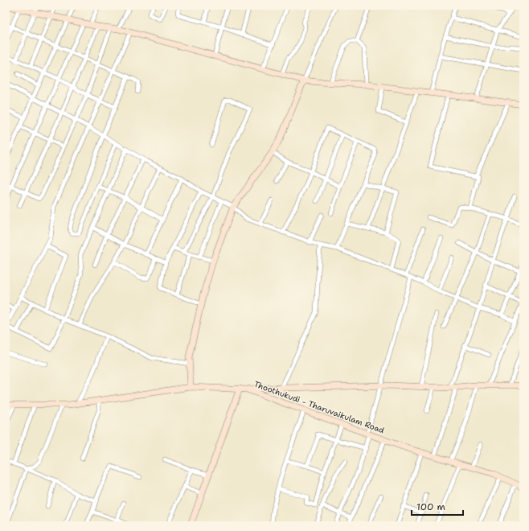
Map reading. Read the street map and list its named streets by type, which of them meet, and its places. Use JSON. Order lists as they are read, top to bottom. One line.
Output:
{"streets":{"street":["Thoothukudi - Tharuvaikulam Road"]},"scale_bar":"100 m"}
